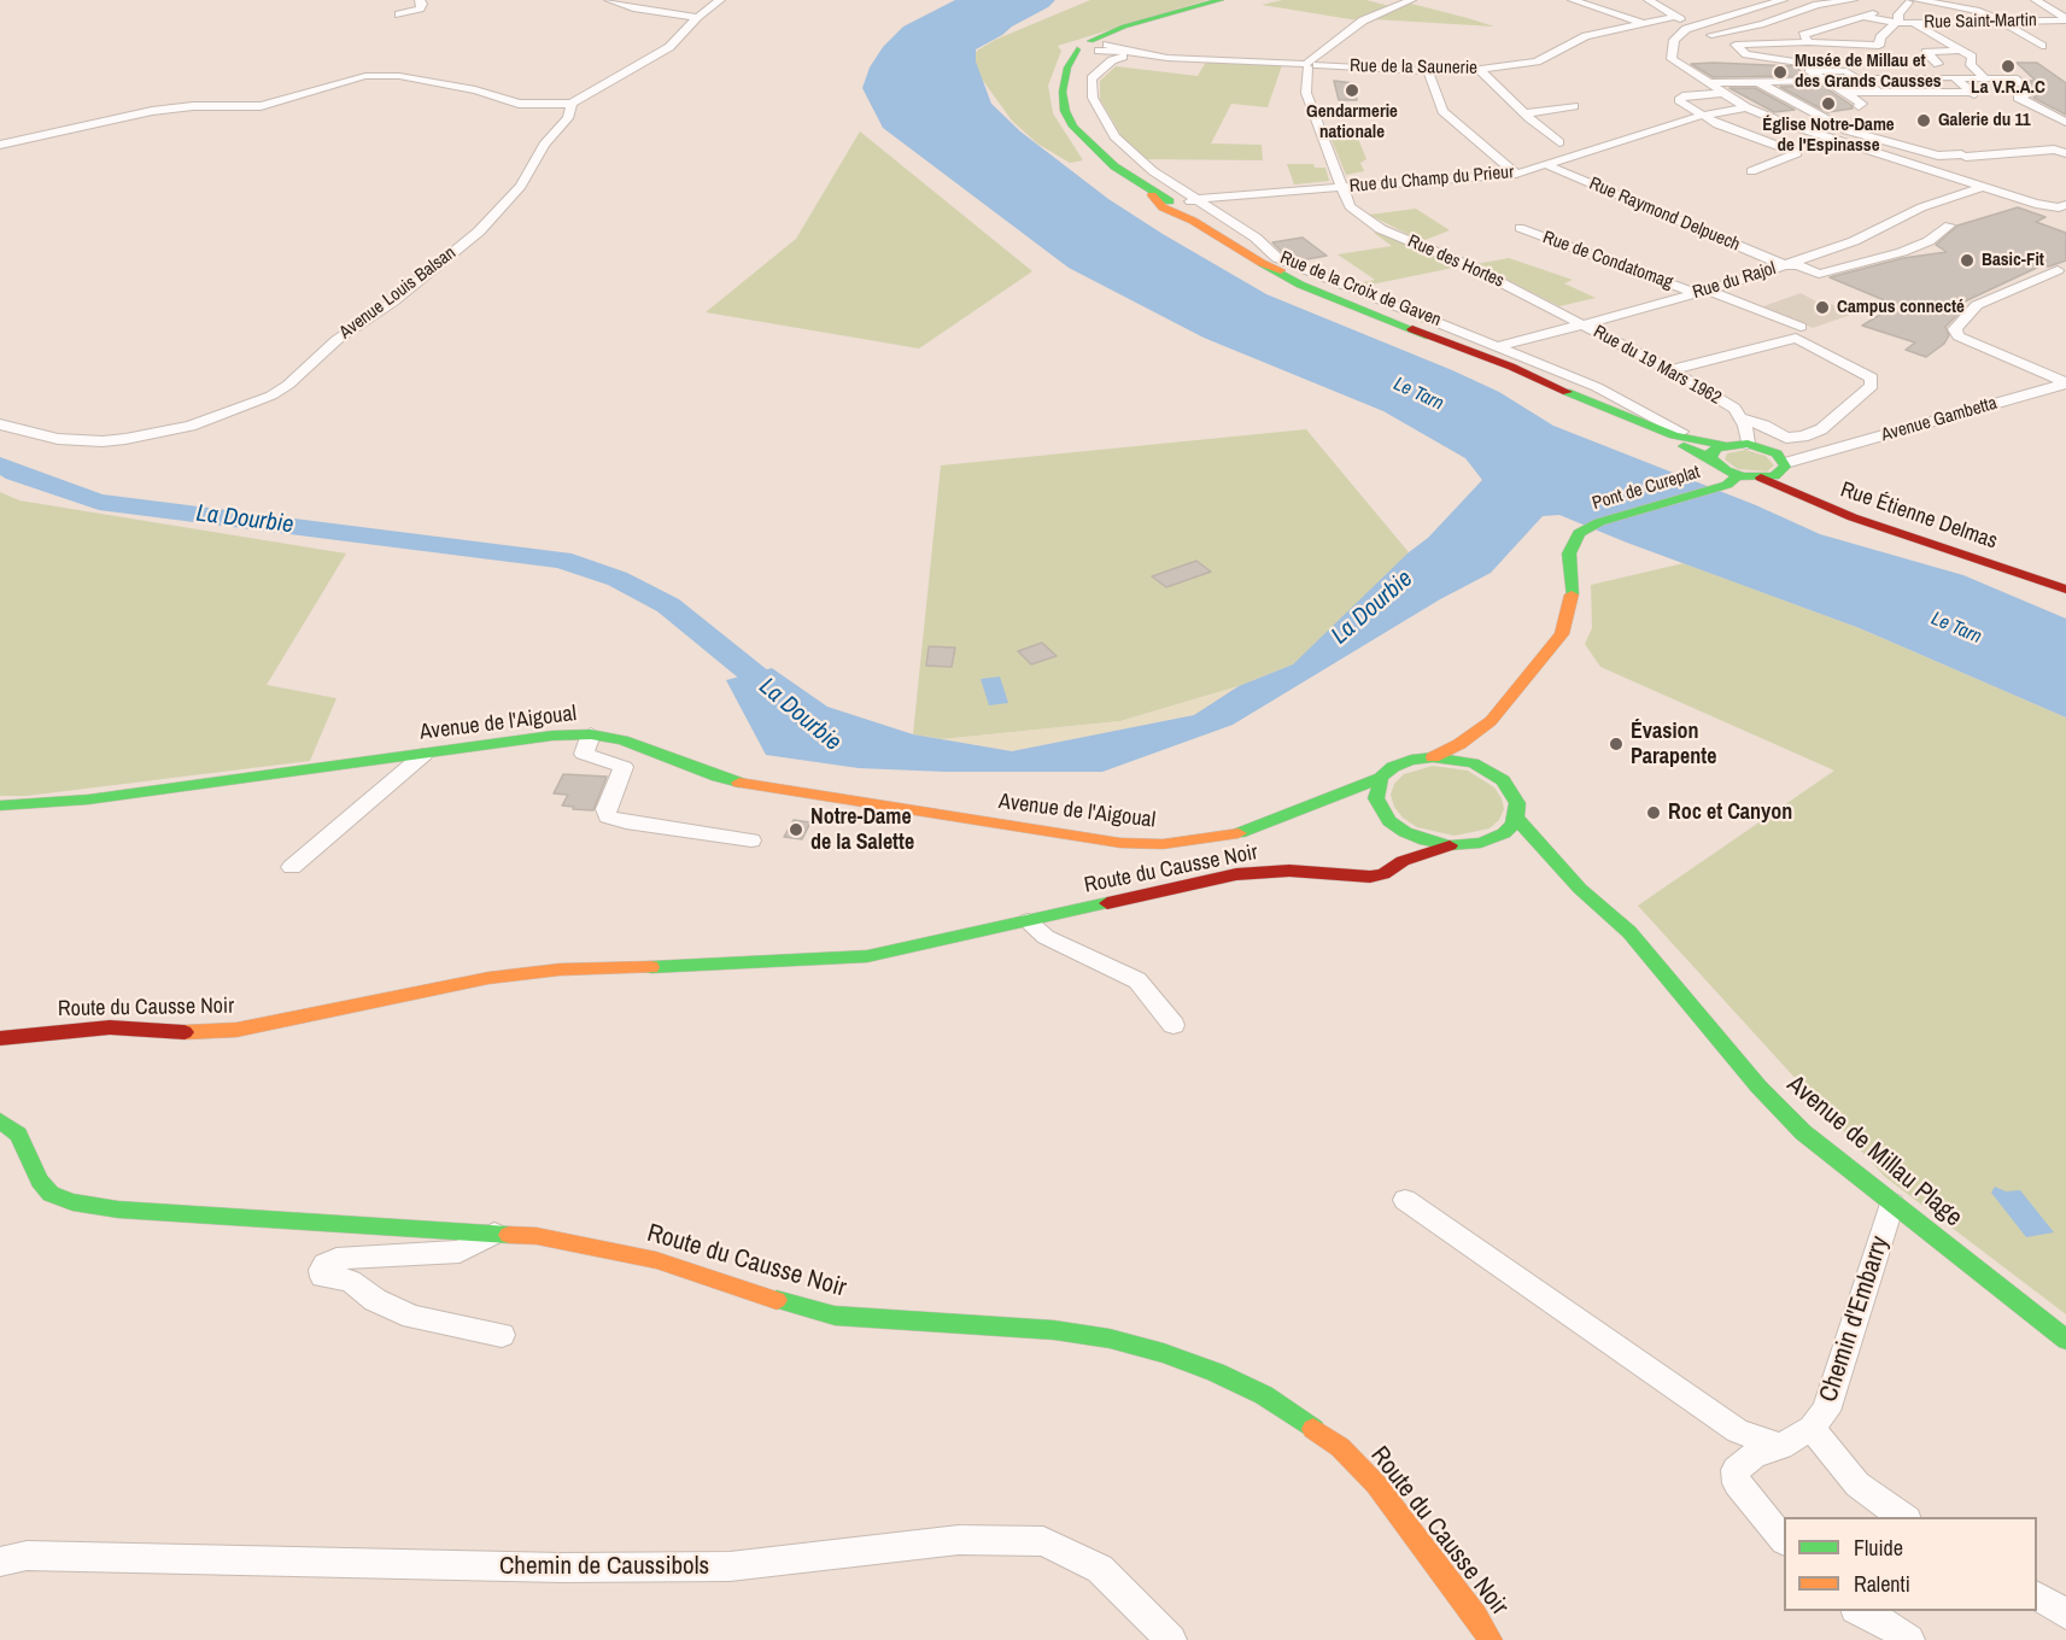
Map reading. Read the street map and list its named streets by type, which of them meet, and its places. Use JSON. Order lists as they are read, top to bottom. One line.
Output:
{"streets":{"main road":["Pont de Cureplat","Rue Étienne Delmas","Avenue de l'Aigoual","Route du Causse Noir","Avenue de Millau Plage"],"street":["Rue Saint-Martin","Rue de la Saunerie","Rue du Champ du Prieur","Rue Raymond Delpuech","Rue de Condatomag","Rue des Hortes","Rue du Rajol","Rue de la Croix de Gaven","Avenue Louis Balsan","Rue du 19 Mars 1962","Avenue Gambetta","Chemin d'Embarry","Chemin de Caussibols"]},"crossings":[["Rue de la Saunerie","Rue des Hortes"],["Rue de la Saunerie","Rue de la Croix de Gaven"],["Rue du Champ du Prieur","Rue Raymond Delpuech"],["Rue du Champ du Prieur","Rue des Hortes"],["Rue du Champ du Prieur","Rue de la Croix de Gaven"],["Rue Raymond Delpuech","Rue du Rajol"],["Rue de Condatomag","Rue du Rajol"],["Rue des Hortes","Rue du Rajol"],["Rue des Hortes","Rue du 19 Mars 1962"],["Rue du Rajol","Rue de la Croix de Gaven"],["Rue du Rajol","Rue du 19 Mars 1962"],["Avenue Gambetta","Rue Étienne Delmas"],["Avenue de l'Aigoual","Route du Causse Noir"],["Avenue de l'Aigoual","Avenue de Millau Plage"],["Route du Causse Noir","Avenue de Millau Plage"],["Avenue de Millau Plage","Chemin d'Embarry"]],"water":["Le Tarn","La Dourbie"],"places":["La V.R.A.C","Musée de Millau et des Grands Causses","Gendarmerie nationale","Église Notre-Dame de l'Espinasse","Galerie du 11","Basic-Fit","Campus connecté","Évasion Parapente","Roc et Canyon","Notre-Dame de la Salette"],"legend":["Fluide","Ralenti"]}
